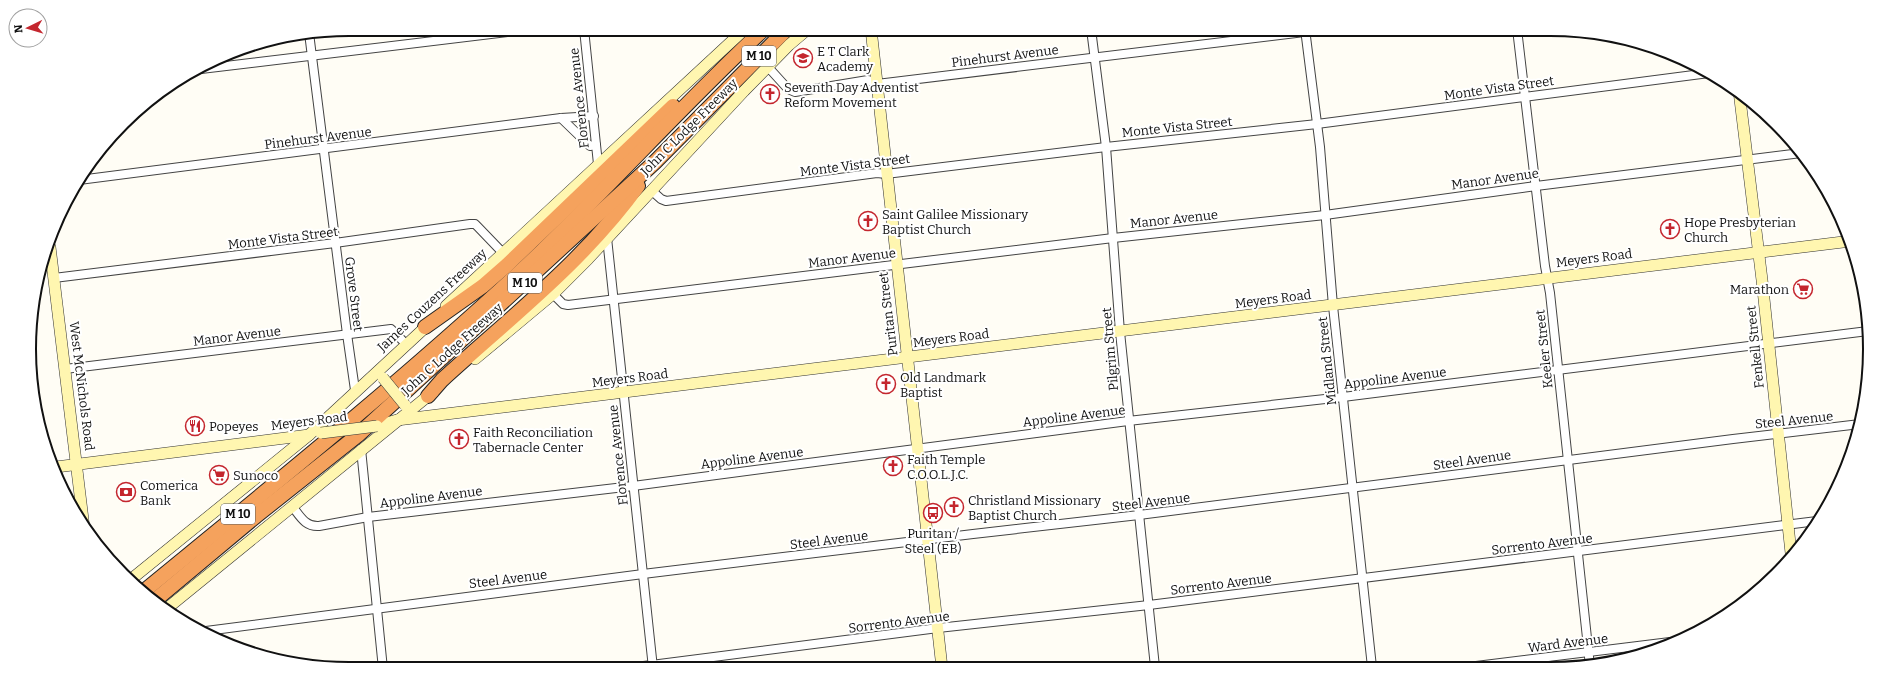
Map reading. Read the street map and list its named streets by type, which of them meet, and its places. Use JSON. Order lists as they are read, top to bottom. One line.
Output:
{"streets":{"highway":["M 10","John C Lodge Freeway"],"street":["Pinehurst Avenue","Monte Vista Street","Florence Avenue","Manor Avenue","Meyers Road","Grove Street","James Couzens Freeway","Puritan Street","Fenkell Street","Pilgrim Street","Keeler Street","Midland Street","Appoline Avenue","West McNichols Road","Steel Avenue","Sorrento Avenue","Ward Avenue"]},"crossings":[["Pinehurst Avenue","Florence Avenue"],["Pinehurst Avenue","Grove Street"],["Pinehurst Avenue","Puritan Street"],["Pinehurst Avenue","Pilgrim Street"],["Monte Vista Street","Grove Street"],["Monte Vista Street","James Couzens Freeway"],["Monte Vista Street","Puritan Street"],["Monte Vista Street","Pilgrim Street"],["Monte Vista Street","Keeler Street"],["Monte Vista Street","Midland Street"],["Monte Vista Street","West McNichols Road"],["Florence Avenue","Manor Avenue"],["Florence Avenue","Meyers Road"],["Florence Avenue","James Couzens Freeway"],["Florence Avenue","Appoline Avenue"],["Florence Avenue","Steel Avenue"],["Manor Avenue","Grove Street"],["Manor Avenue","James Couzens Freeway"],["Manor Avenue","Puritan Street"],["Manor Avenue","Fenkell Street"],["Manor Avenue","Pilgrim Street"],["Manor Avenue","Keeler Street"],["Manor Avenue","Midland Street"],["Manor Avenue","West McNichols Road"],["Meyers Road","James Couzens Freeway"],["Meyers Road","Puritan Street"],["Meyers Road","Fenkell Street"],["Meyers Road","Pilgrim Street"],["Meyers Road","Keeler Street"],["Meyers Road","Midland Street"],["Meyers Road","West McNichols Road"],["Grove Street","James Couzens Freeway"],["Puritan Street","Appoline Avenue"],["Puritan Street","Steel Avenue"],["Puritan Street","Sorrento Avenue"],["Fenkell Street","Appoline Avenue"],["Fenkell Street","Steel Avenue"],["Fenkell Street","Sorrento Avenue"],["Pilgrim Street","Appoline Avenue"],["Pilgrim Street","Steel Avenue"],["Pilgrim Street","Sorrento Avenue"],["Keeler Street","Appoline Avenue"],["Keeler Street","Steel Avenue"],["Keeler Street","Sorrento Avenue"],["Keeler Street","Ward Avenue"],["Midland Street","Appoline Avenue"],["Midland Street","Steel Avenue"],["Midland Street","Sorrento Avenue"]],"places":{"school or university":["E T Clark Academy"],"church":["Seventh Day Adventist Reform Movement","Saint Galilee Missionary Baptist Church","Hope Presbyterian Church","Old Landmark Baptist","Faith Reconciliation Tabernacle Center","Faith Temple C.O.O.L.J.C.","Christland Missionary Baptist Church"],"supermarket":["Marathon","Sunoco"],"restaurant":["Popeyes"],"bank":["Comerica Bank"],"bus stop":["Puritan / Steel (EB)"]},"north":"left"}
